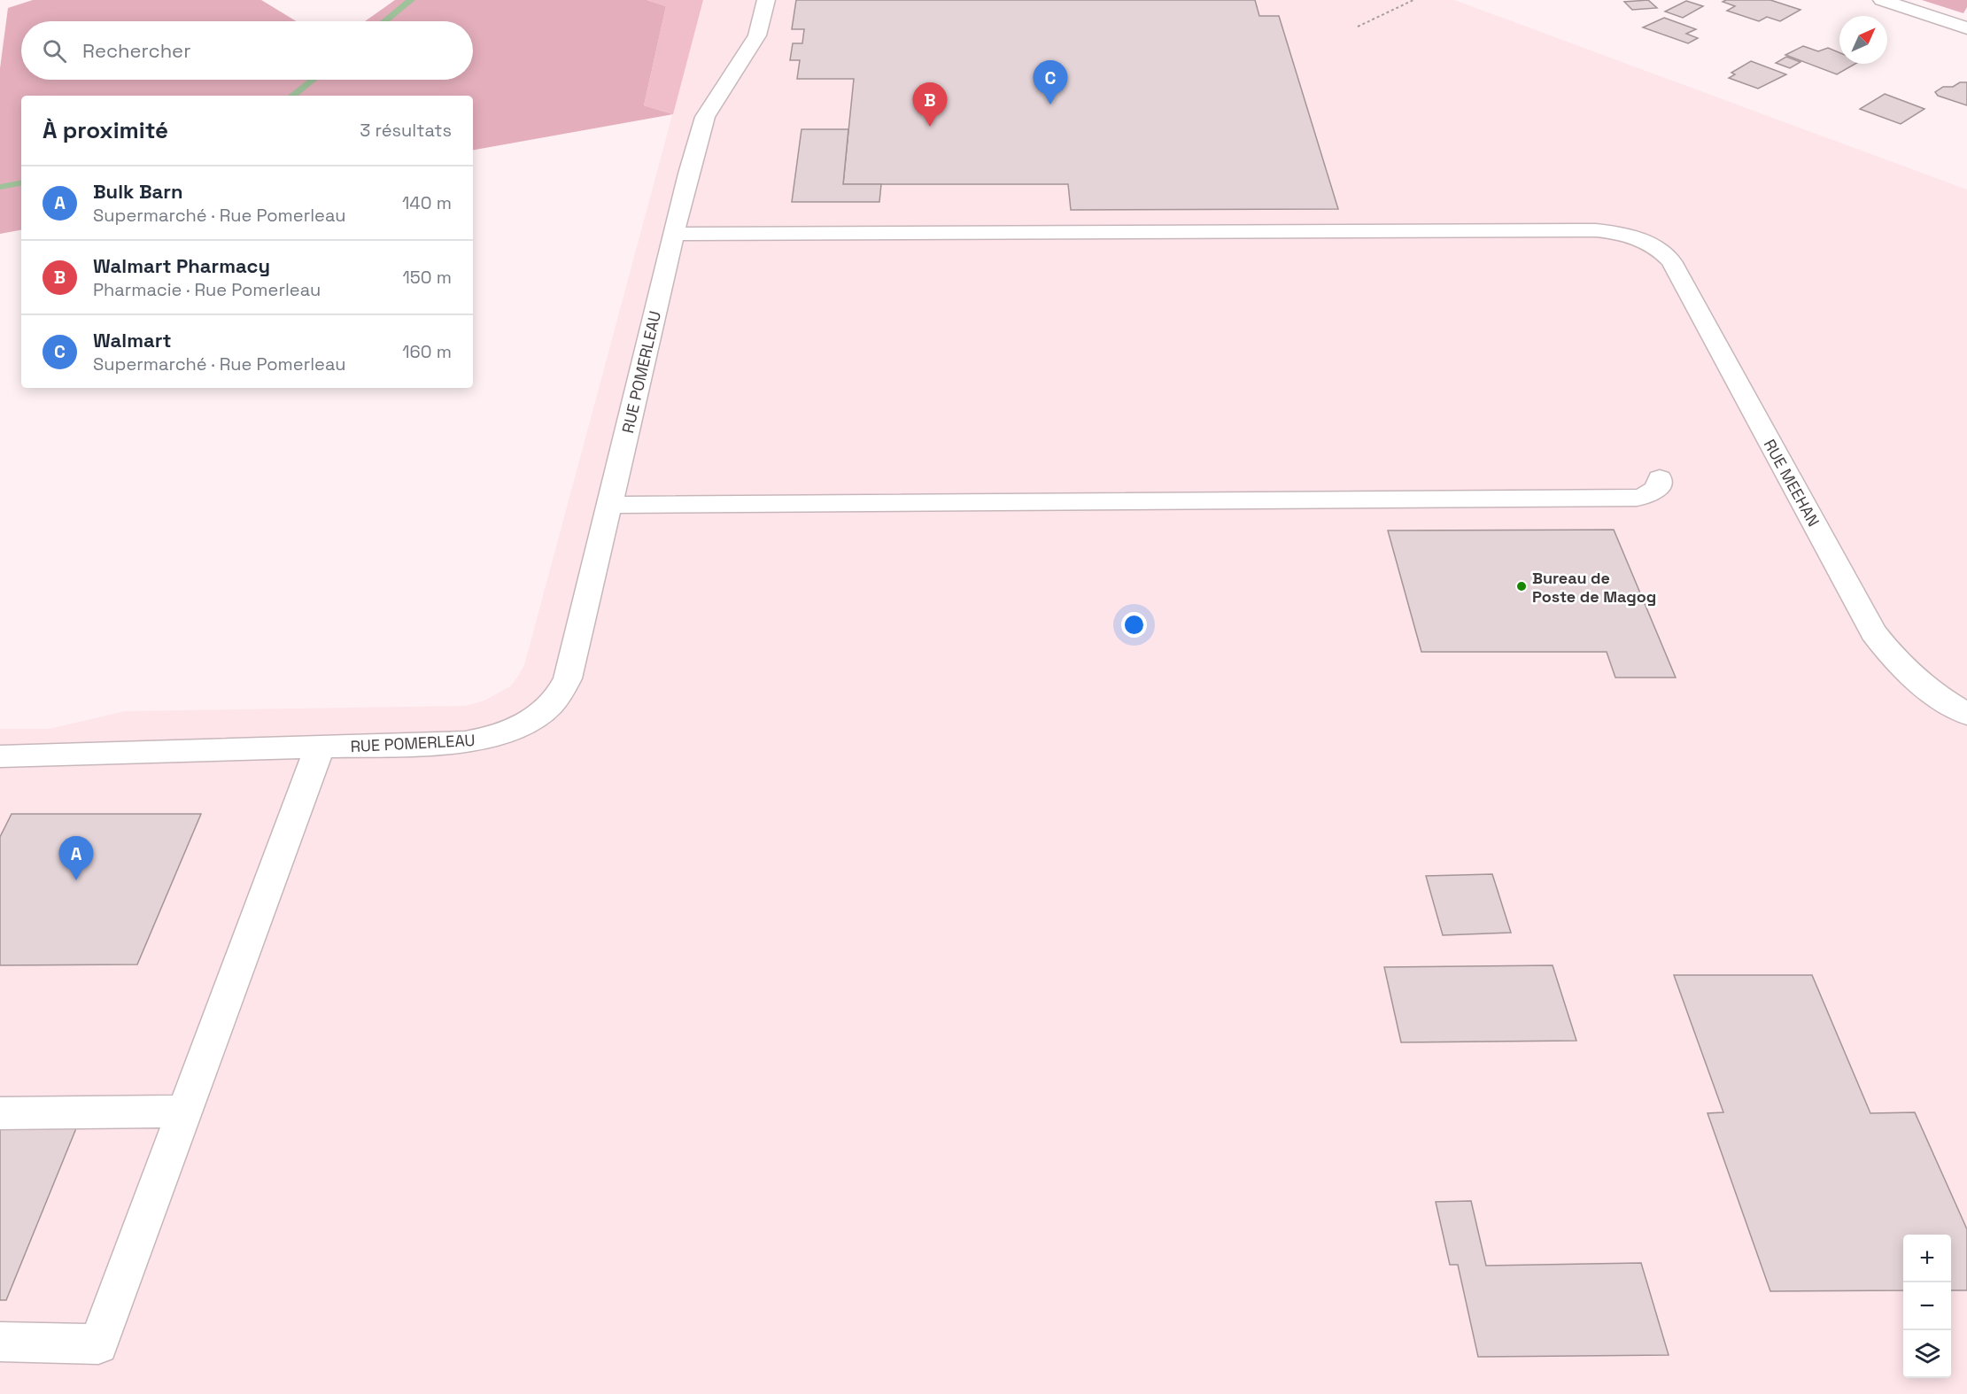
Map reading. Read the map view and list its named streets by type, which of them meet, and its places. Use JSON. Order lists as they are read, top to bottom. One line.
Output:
{"streets":{"street":["RUE POMERLEAU","RUE MEEHAN"]},"crossings":[["RUE POMERLEAU","RUE MEEHAN"]],"places":["Bureau de Poste de Magog"],"north":"top right","page":{"search":"Rechercher","pins":["C","B","A"],"heading":["À proximité","3 résultats"],"list":[{"mark":"A","name":"Bulk Barn","note":"Supermarché · Rue Pomerleau","value":"140 m"},{"mark":"B","name":"Walmart Pharmacy","note":"Pharmacie · Rue Pomerleau","value":"150 m"},{"mark":"C","name":"Walmart","note":"Supermarché · Rue Pomerleau","value":"160 m"}],"map_buttons":["+","−"]}}
